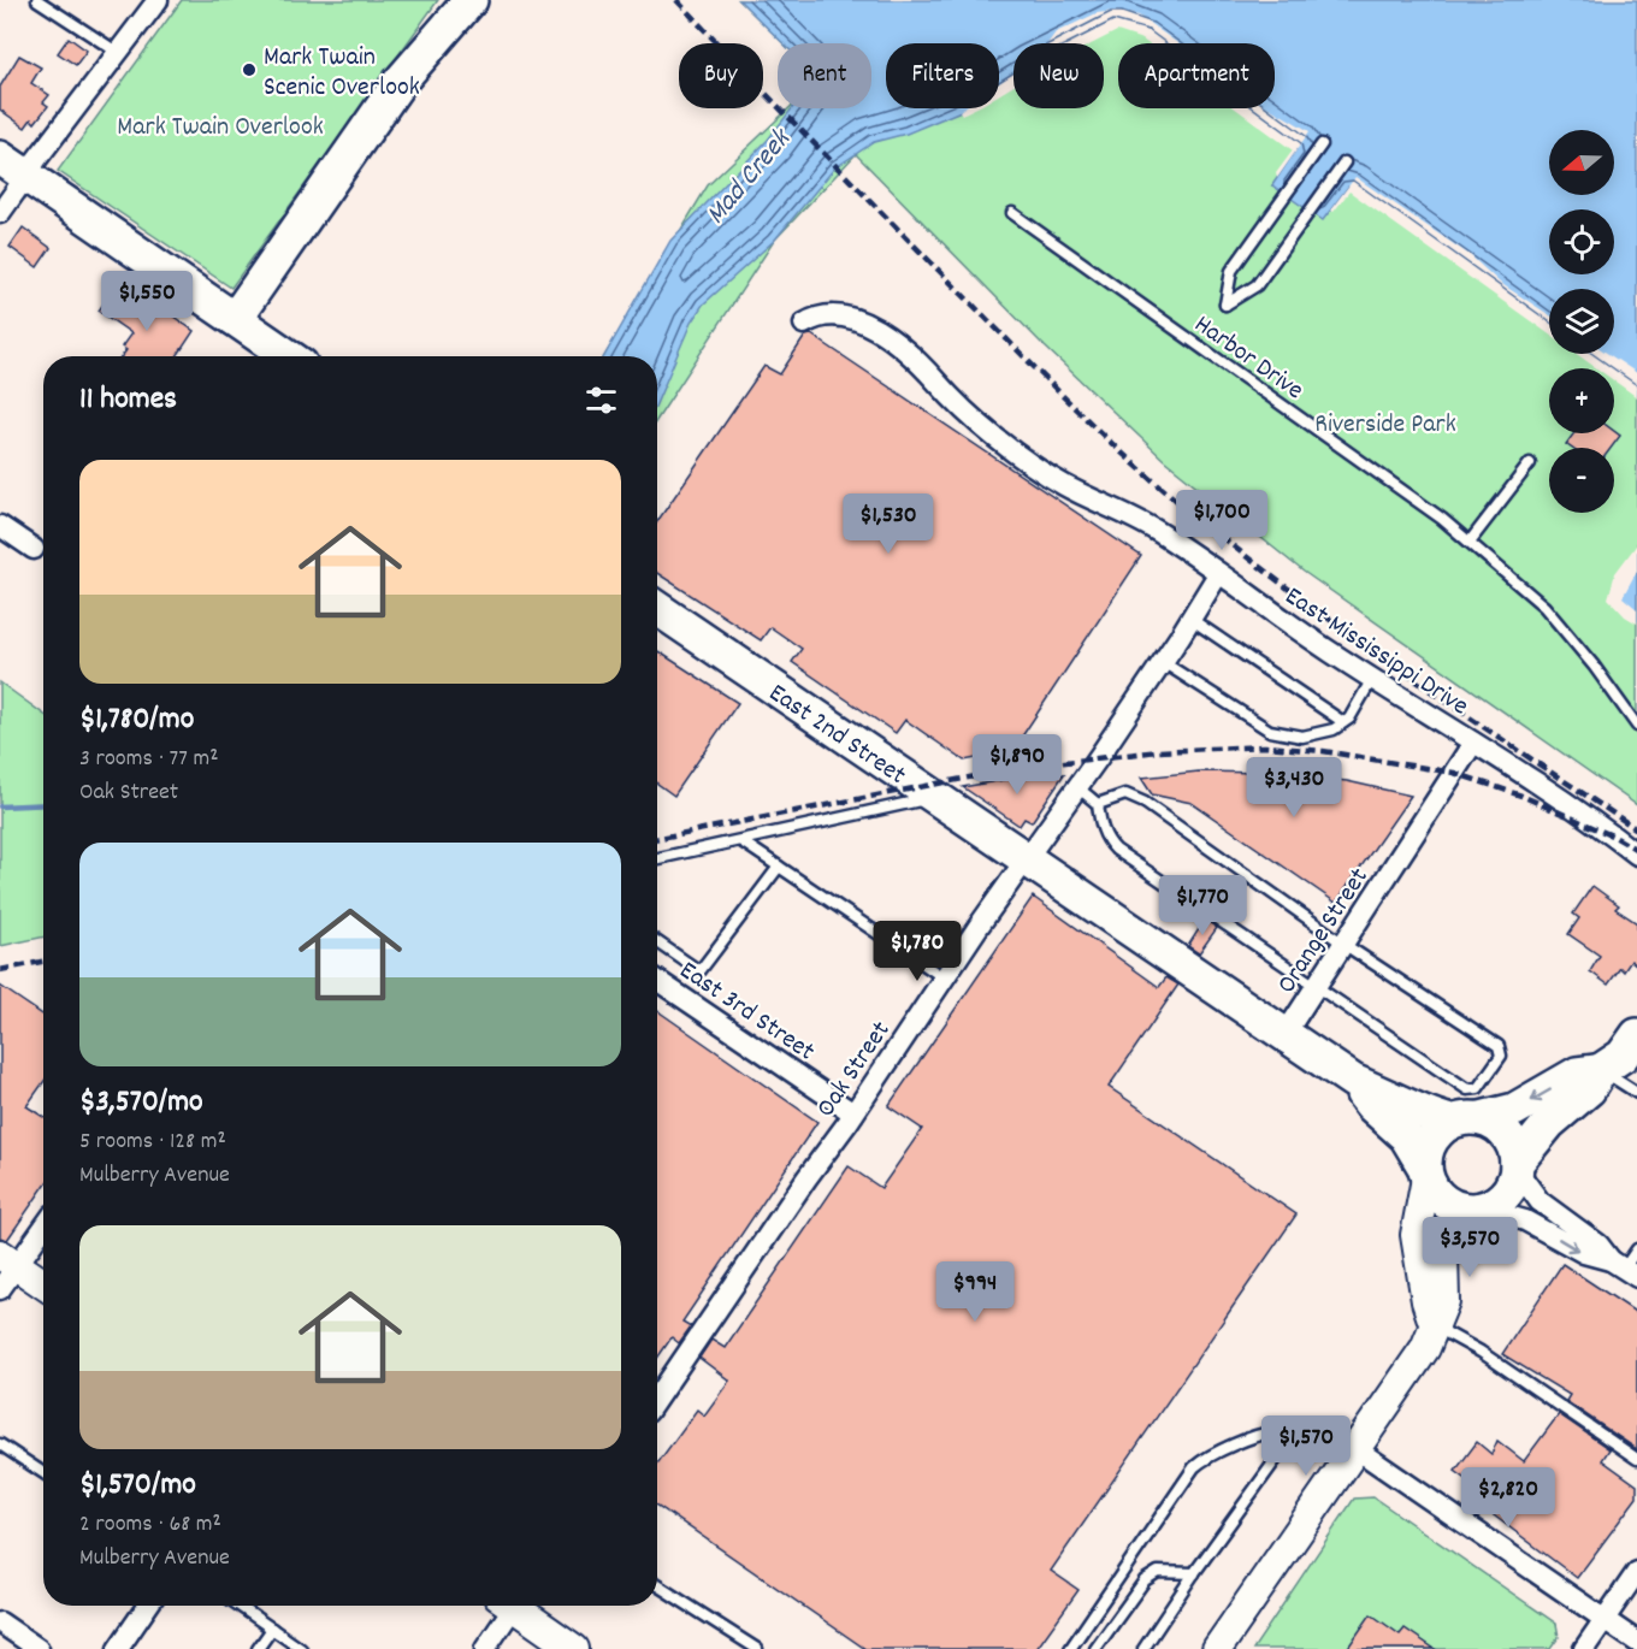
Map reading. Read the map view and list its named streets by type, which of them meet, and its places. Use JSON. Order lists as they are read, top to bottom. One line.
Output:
{"streets":{"main road":["East 2nd Street"],"street":["East Mississippi Drive","Orange Street","East 3rd Street","Oak Street"],"lane":["Harbor Drive"]},"crossings":[["East Mississippi Drive","Orange Street"],["East Mississippi Drive","Oak Street"],["East 2nd Street","Orange Street"],["East 2nd Street","Oak Street"],["East 3rd Street","Oak Street"]],"water":["Mad Creek"],"parks":["Mark Twain Overlook","Riverside Park"],"places":["Mark Twain Scenic Overlook"],"north":"left","page":{"chip":["Buy","Rent","Filters","New","Apartment"],"map_buttons":["+","−"],"price":["$1,550","$1,700","$1,530","$1,890","$3,430","$1,770","$1,780","$3,570","$994","$1,570","$2,820"],"heading":"11 homes","list":[{"name":"$1,780/mo","note":"3 rooms · 77 m² · Oak Street"},{"name":"$3,570/mo","note":"5 rooms · 128 m² · Mulberry Avenue"},{"name":"$1,570/mo","note":"2 rooms · 68 m² · Mulberry Avenue"}]}}
